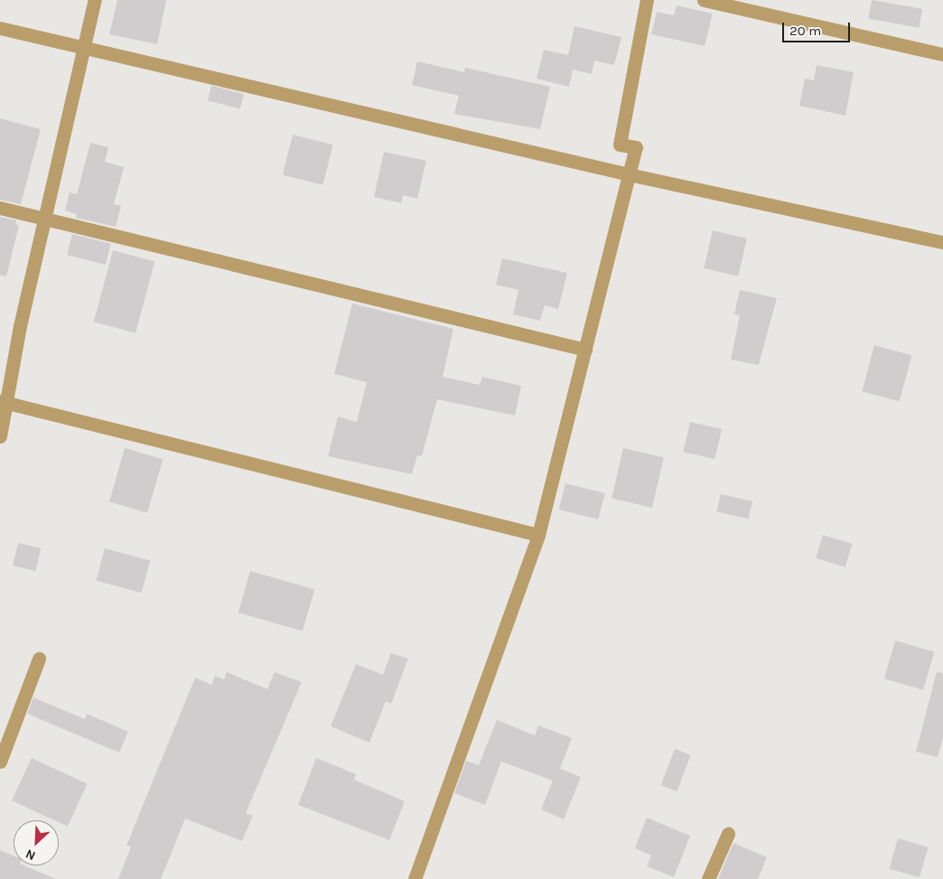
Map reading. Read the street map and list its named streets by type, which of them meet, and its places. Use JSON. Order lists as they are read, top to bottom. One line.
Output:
{"scale_bar":"20 m","north":"bottom left"}
